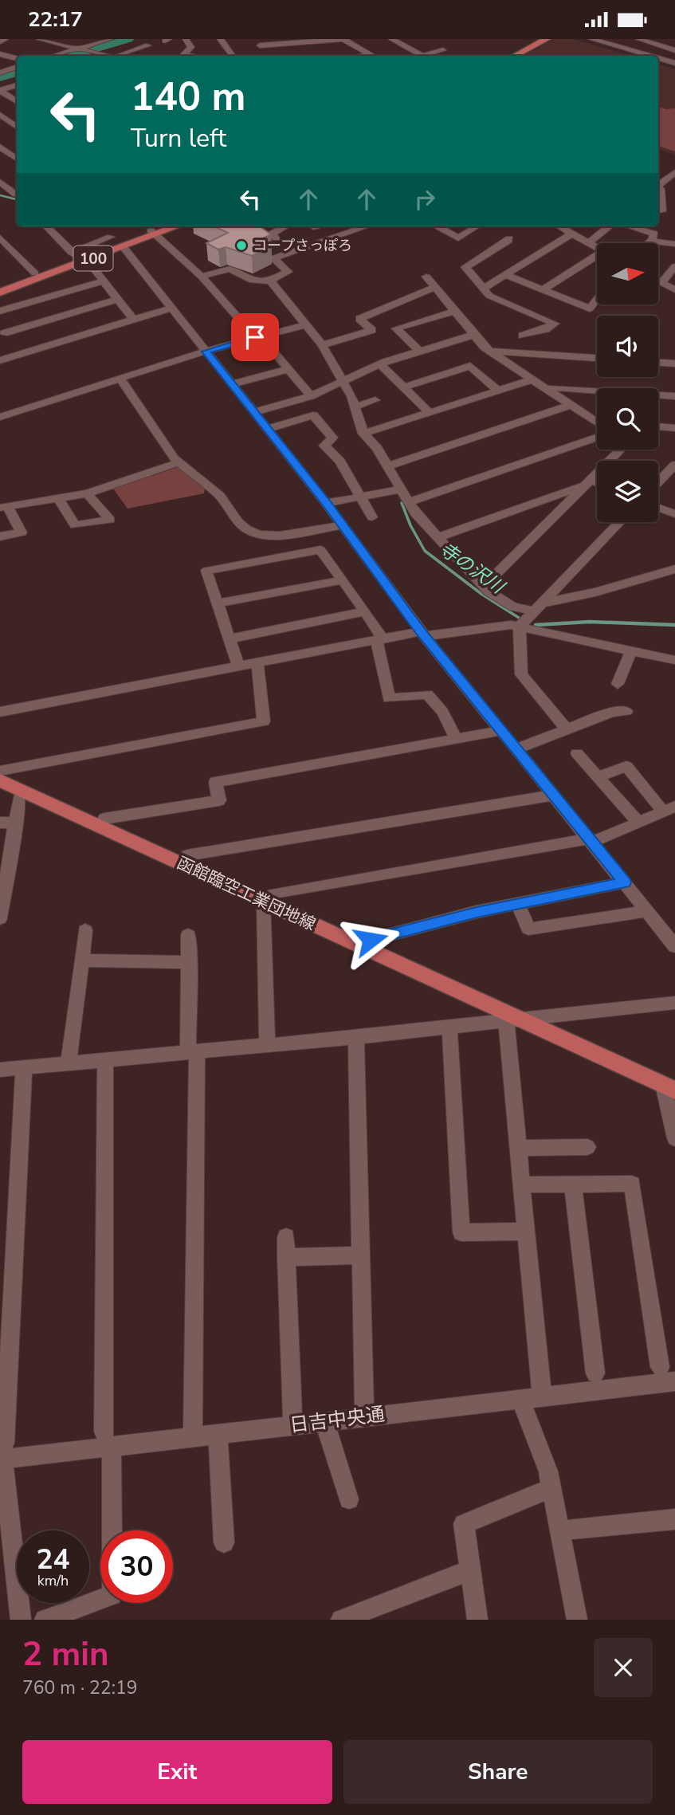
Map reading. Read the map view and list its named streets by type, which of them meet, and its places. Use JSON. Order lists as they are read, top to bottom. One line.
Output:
{"streets":{"main road":["100","函館臨空工業団地線"],"street":["日吉中央通"]},"water":["寺の沢川"],"places":["コープさっぽろ"],"north":"right","page":{"status":"22:17","turn":["140 m","Turn left"],"speed":"24 km/h","limit":"30","heading":["2 min","760 m · 22:19"],"buttons":["Exit","Share"]}}
